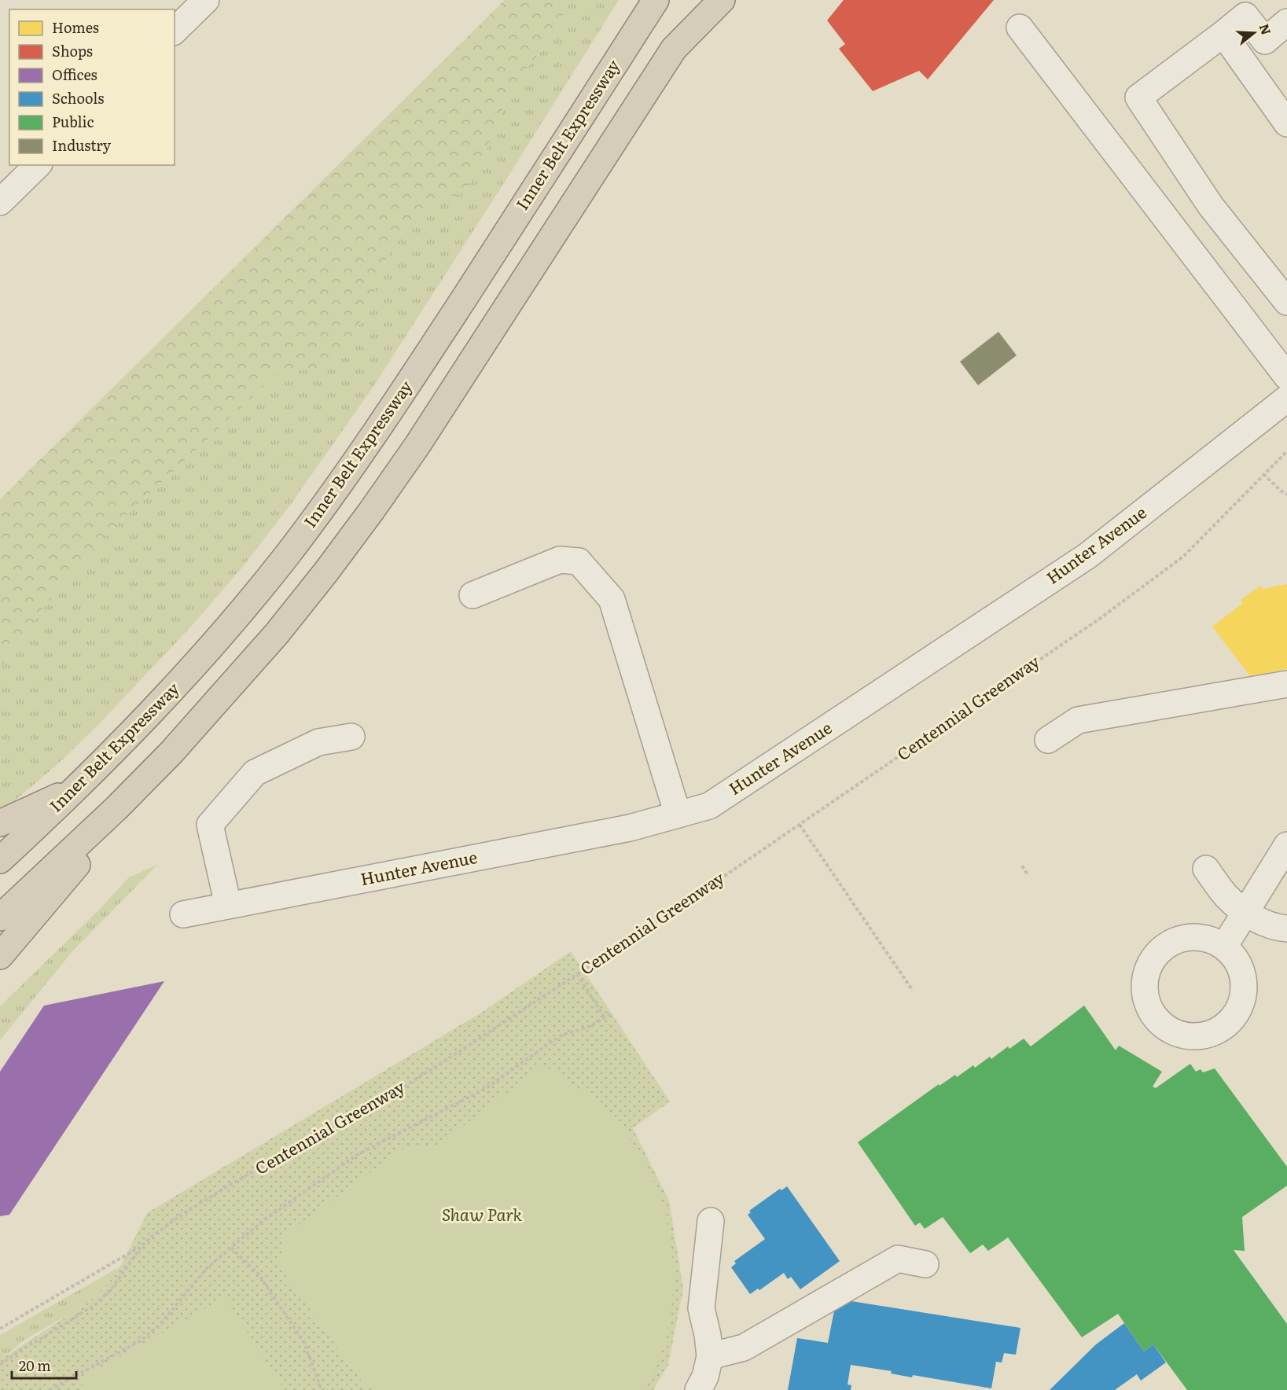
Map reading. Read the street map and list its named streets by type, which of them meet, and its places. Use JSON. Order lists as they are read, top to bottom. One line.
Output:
{"streets":{"highway":["Inner Belt Expressway"],"street":["Hunter Avenue"],"path":["Centennial Greenway"]},"parks":["Shaw Park"],"legend":["Homes","Shops","Offices","Schools","Public","Industry"],"scale_bar":"20 m","north":"right"}
